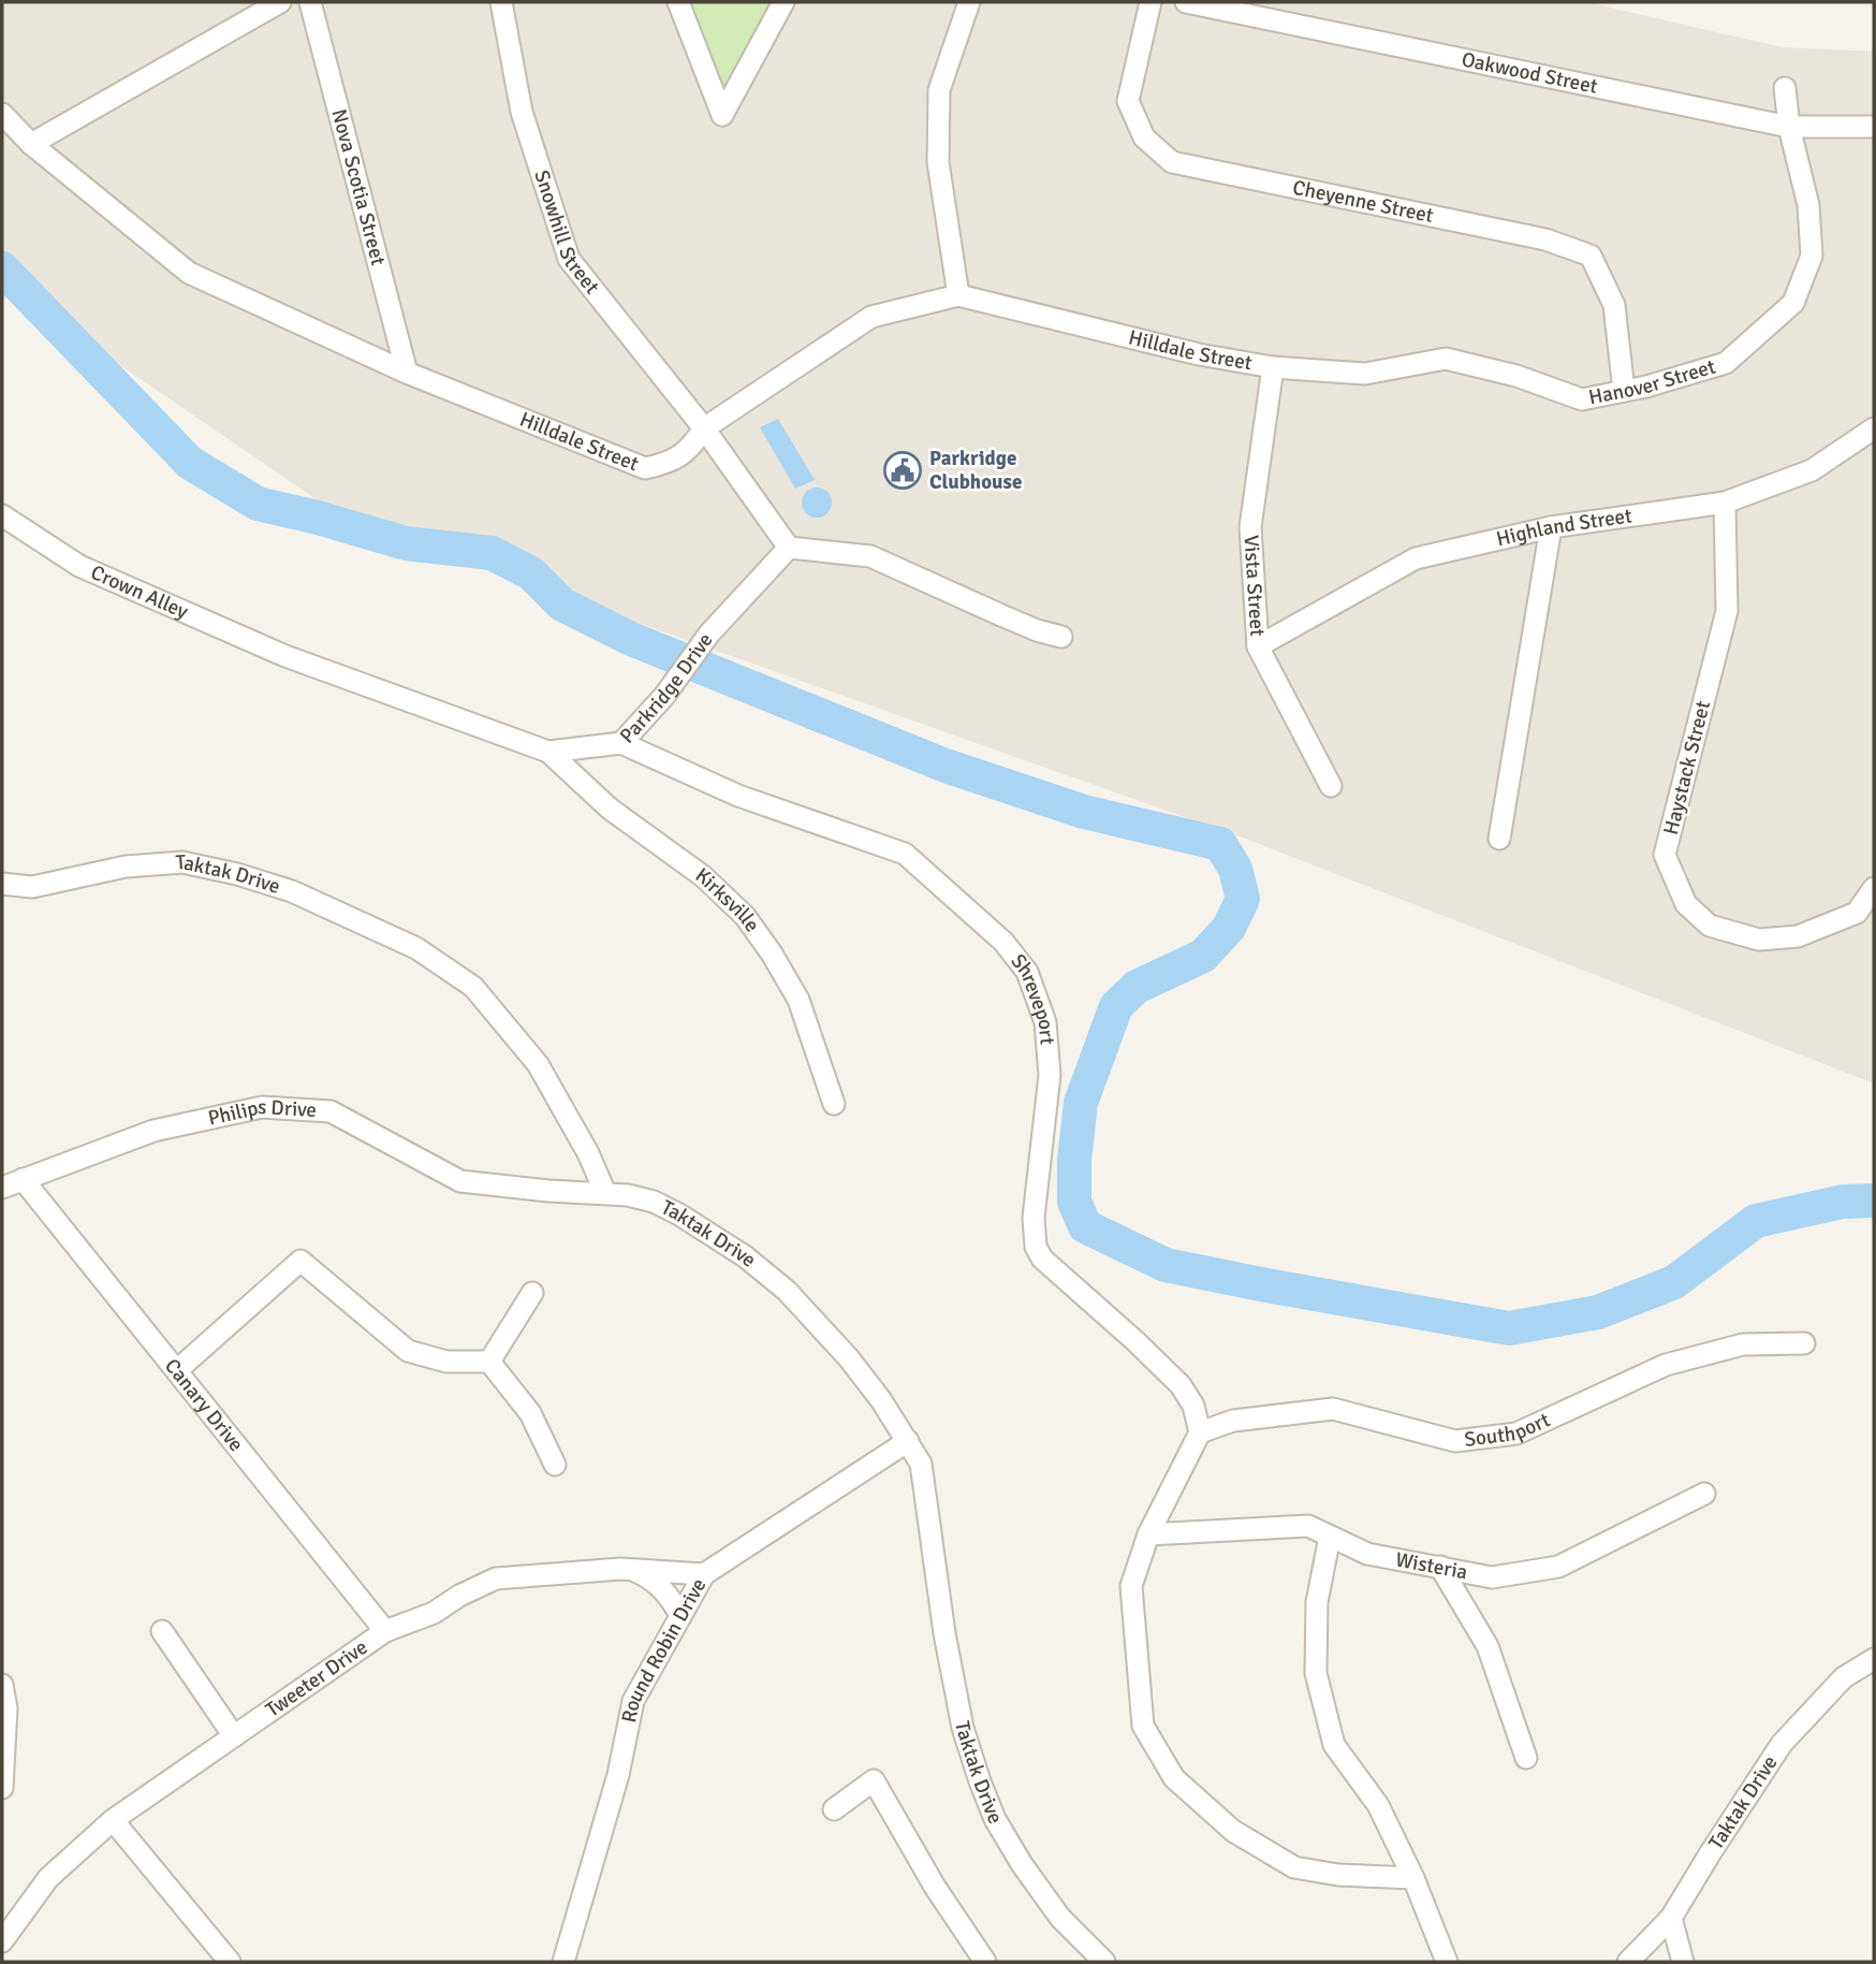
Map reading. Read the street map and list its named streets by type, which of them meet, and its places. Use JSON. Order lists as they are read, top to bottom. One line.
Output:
{"streets":{"street":["Oakwood Street","Nova Scotia Street","Cheyenne Street","Snowhill Street","Hilldale Street","Hanover Street","Highland Street","Vista Street","Crown Alley","Parkridge Drive","Haystack Street","Taktak Drive","Kirksville","Shreveport","Philips Drive","Canary Drive","Southport","Wisteria","Round Robin Drive","Tweeter Drive"]},"crossings":[["Oakwood Street","Hanover Street"],["Nova Scotia Street","Hilldale Street"],["Cheyenne Street","Hanover Street"],["Snowhill Street","Hilldale Street"],["Hilldale Street","Hanover Street"],["Hilldale Street","Vista Street"],["Hanover Street","Vista Street"],["Highland Street","Vista Street"],["Highland Street","Haystack Street"],["Crown Alley","Parkridge Drive"],["Parkridge Drive","Kirksville"],["Parkridge Drive","Shreveport"],["Taktak Drive","Philips Drive"],["Taktak Drive","Round Robin Drive"],["Shreveport","Southport"],["Philips Drive","Canary Drive"],["Canary Drive","Tweeter Drive"],["Round Robin Drive","Tweeter Drive"]],"places":{"public building":["Parkridge Clubhouse"]}}
